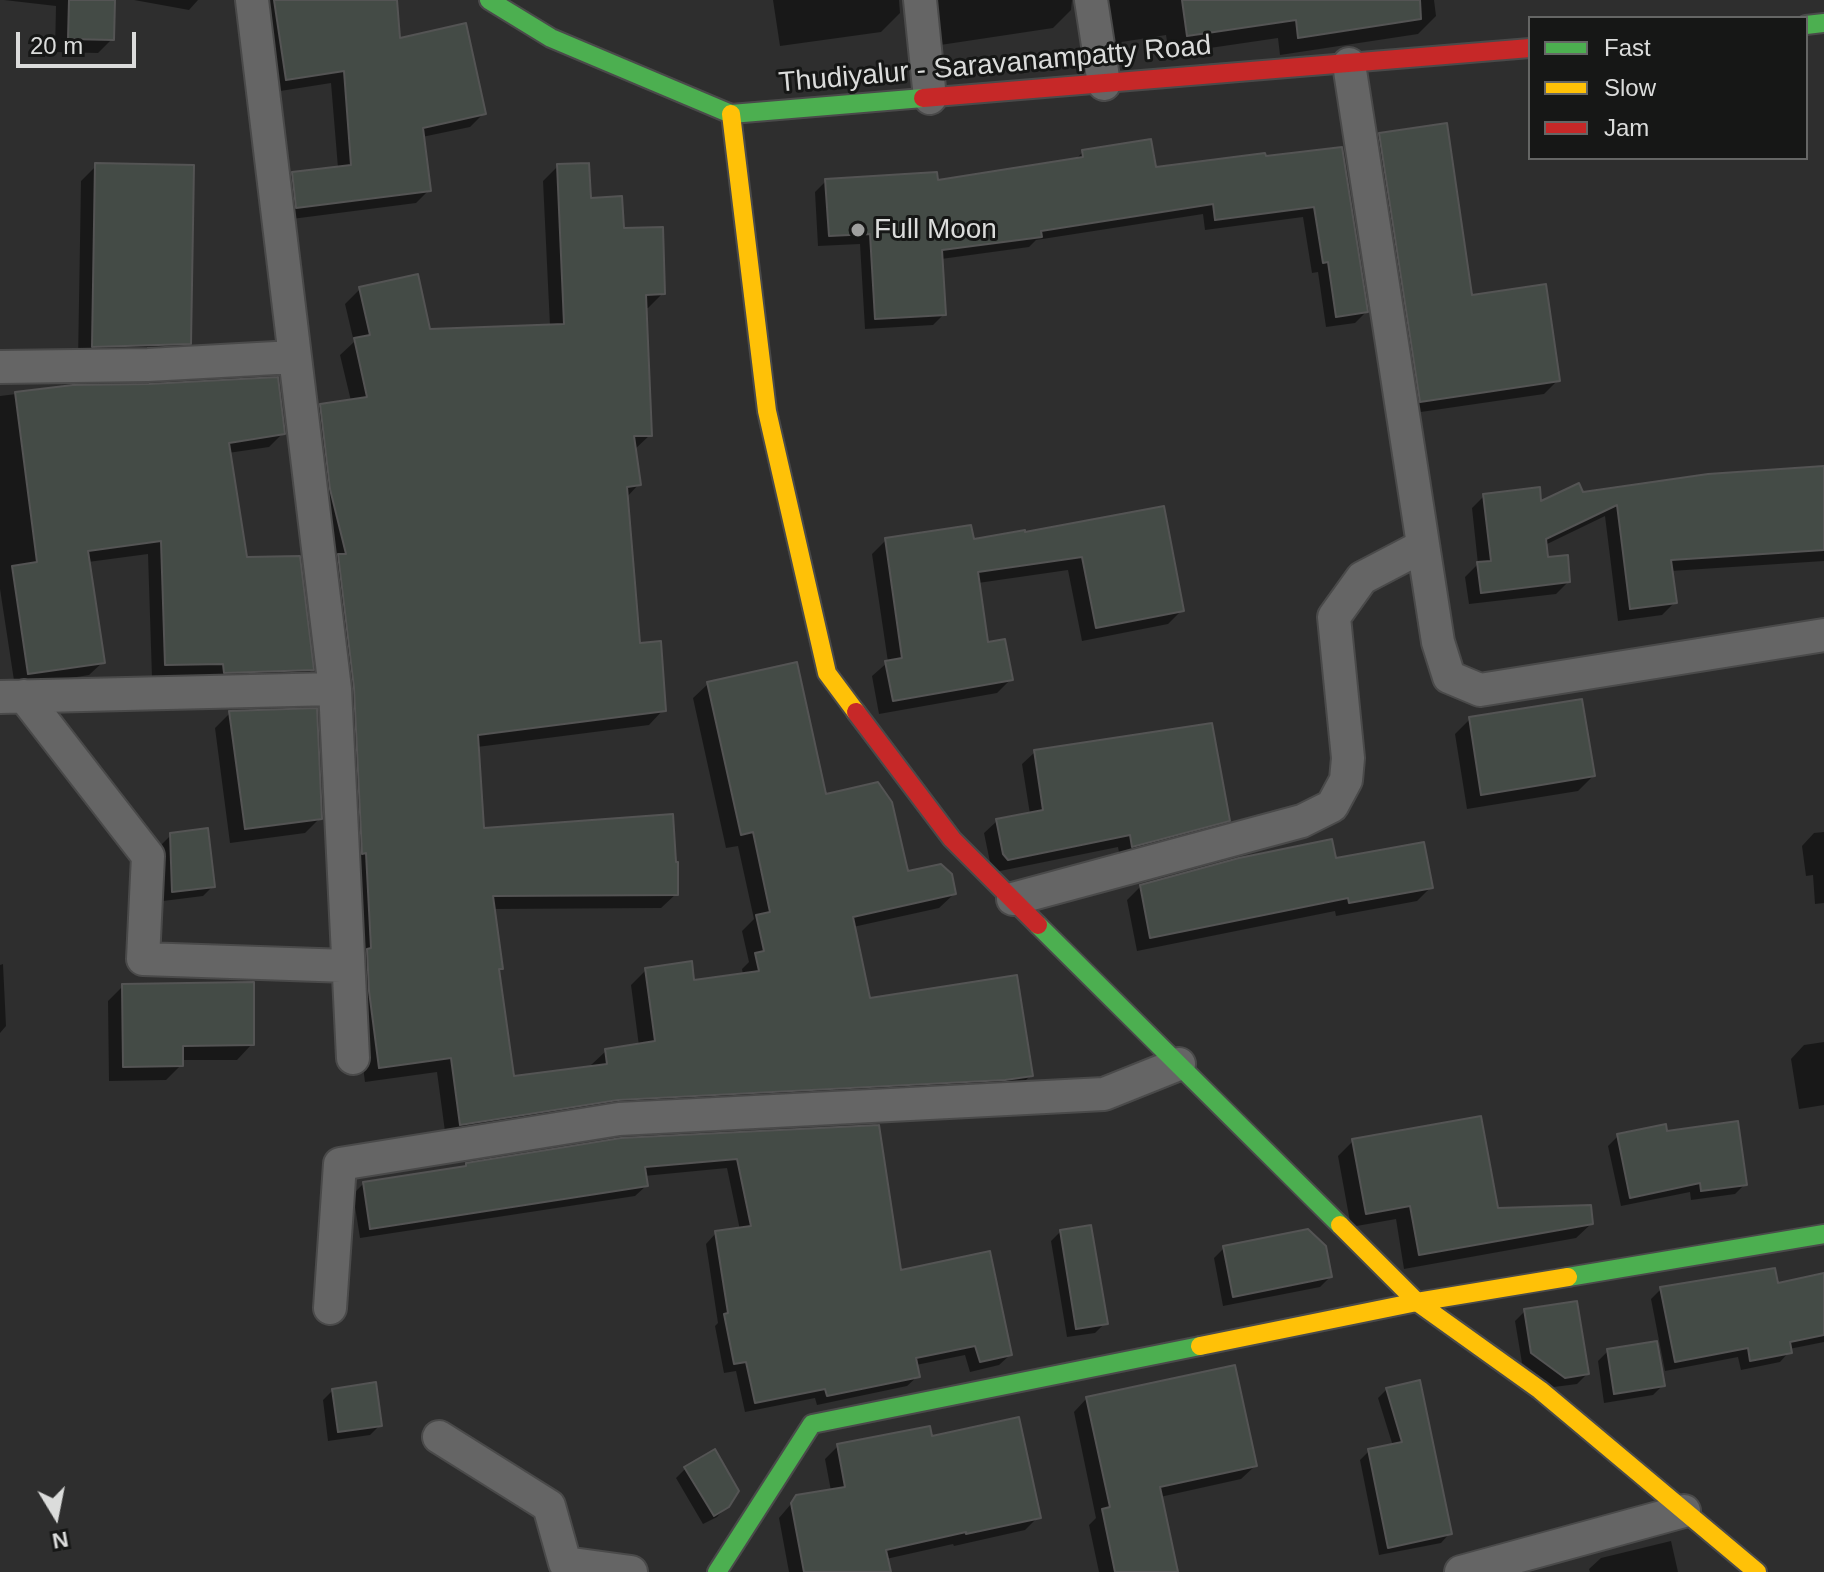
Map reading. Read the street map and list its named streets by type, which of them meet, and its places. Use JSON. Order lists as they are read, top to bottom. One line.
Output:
{"streets":{"street":["Thudiyalur - Saravanampatty Road"]},"places":["Full Moon"],"legend":["Fast","Slow","Jam"],"scale_bar":"20 m","north":"bottom"}
